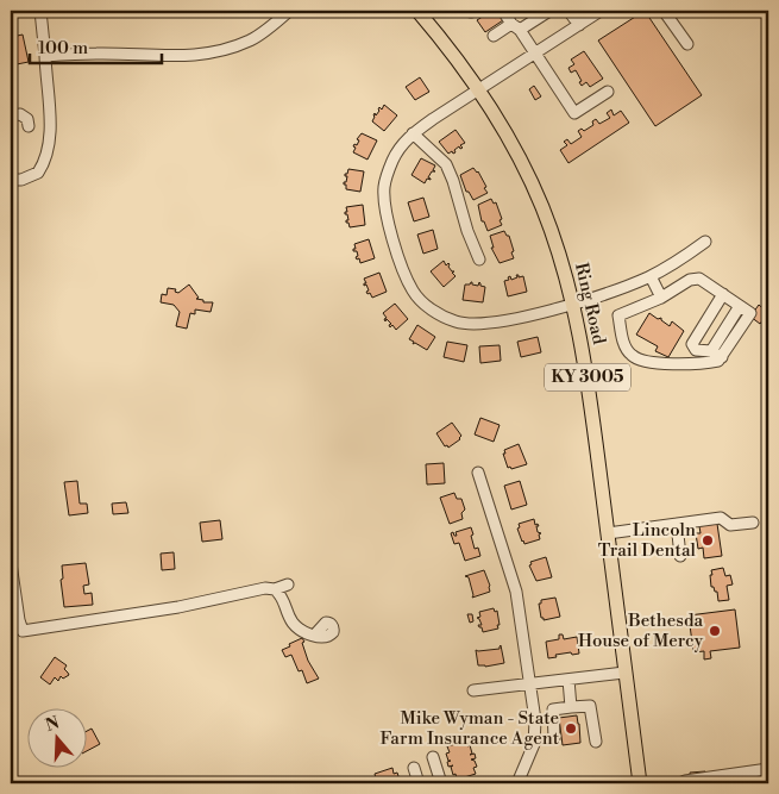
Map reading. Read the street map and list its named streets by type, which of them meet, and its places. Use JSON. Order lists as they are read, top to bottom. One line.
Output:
{"streets":{"main road":["Ring Road","KY 3005"]},"places":["Lincoln Trail Dental","Bethesda House of Mercy","Mike Wyman - State Farm Insurance Agent"],"scale_bar":"100 m","north":"top"}
